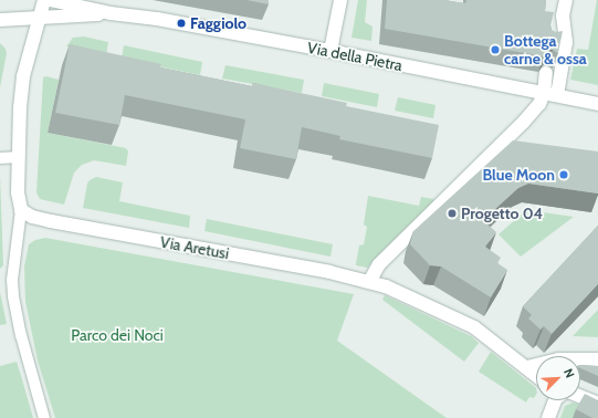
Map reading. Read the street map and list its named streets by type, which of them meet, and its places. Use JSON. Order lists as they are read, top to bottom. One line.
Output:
{"streets":{"street":["Via della Pietra","Via Aretusi"]},"parks":["Parco dei Noci"],"places":["Faggiolo","Bottega carne & ossa","Blue Moon","Progetto 04"],"north":"top right"}
